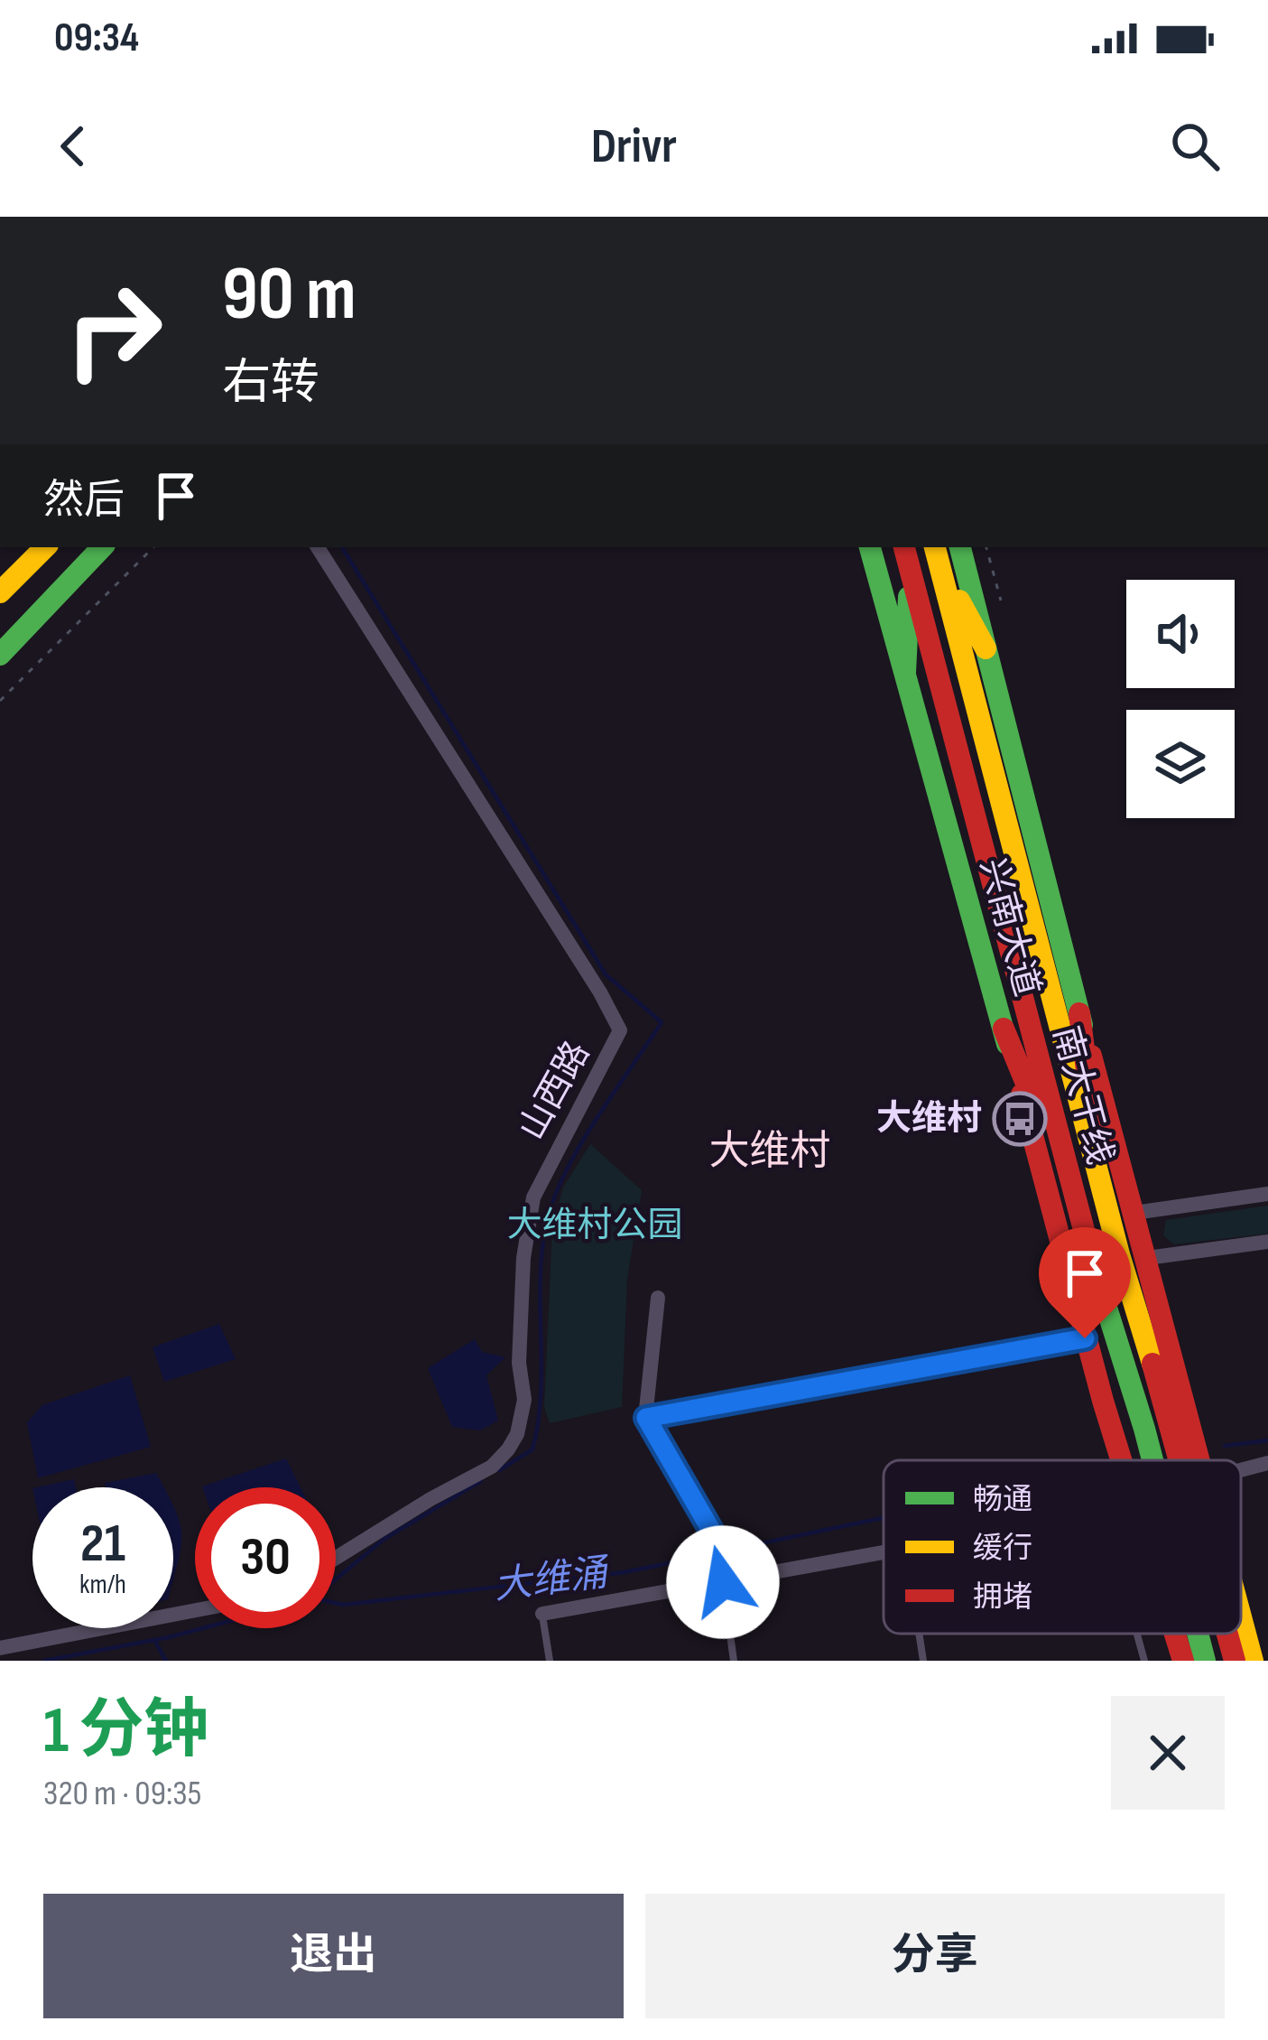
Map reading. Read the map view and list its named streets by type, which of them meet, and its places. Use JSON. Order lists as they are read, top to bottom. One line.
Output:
{"streets":{"main road":["兴南大道","南大干线"],"street":["山西路"]},"districts":["大维村"],"water":["大维涌"],"parks":["大维村公园"],"places":{"bus stop":["大维村"]},"legend":["畅通","缓行","拥堵"],"page":{"status":"09:34","header":"Drivr","turn":["90 m","右转"],"then":"然后","speed":"21 km/h","limit":"30","heading":["1 分钟","320 m · 09:35"],"buttons":["退出","分享"]}}
